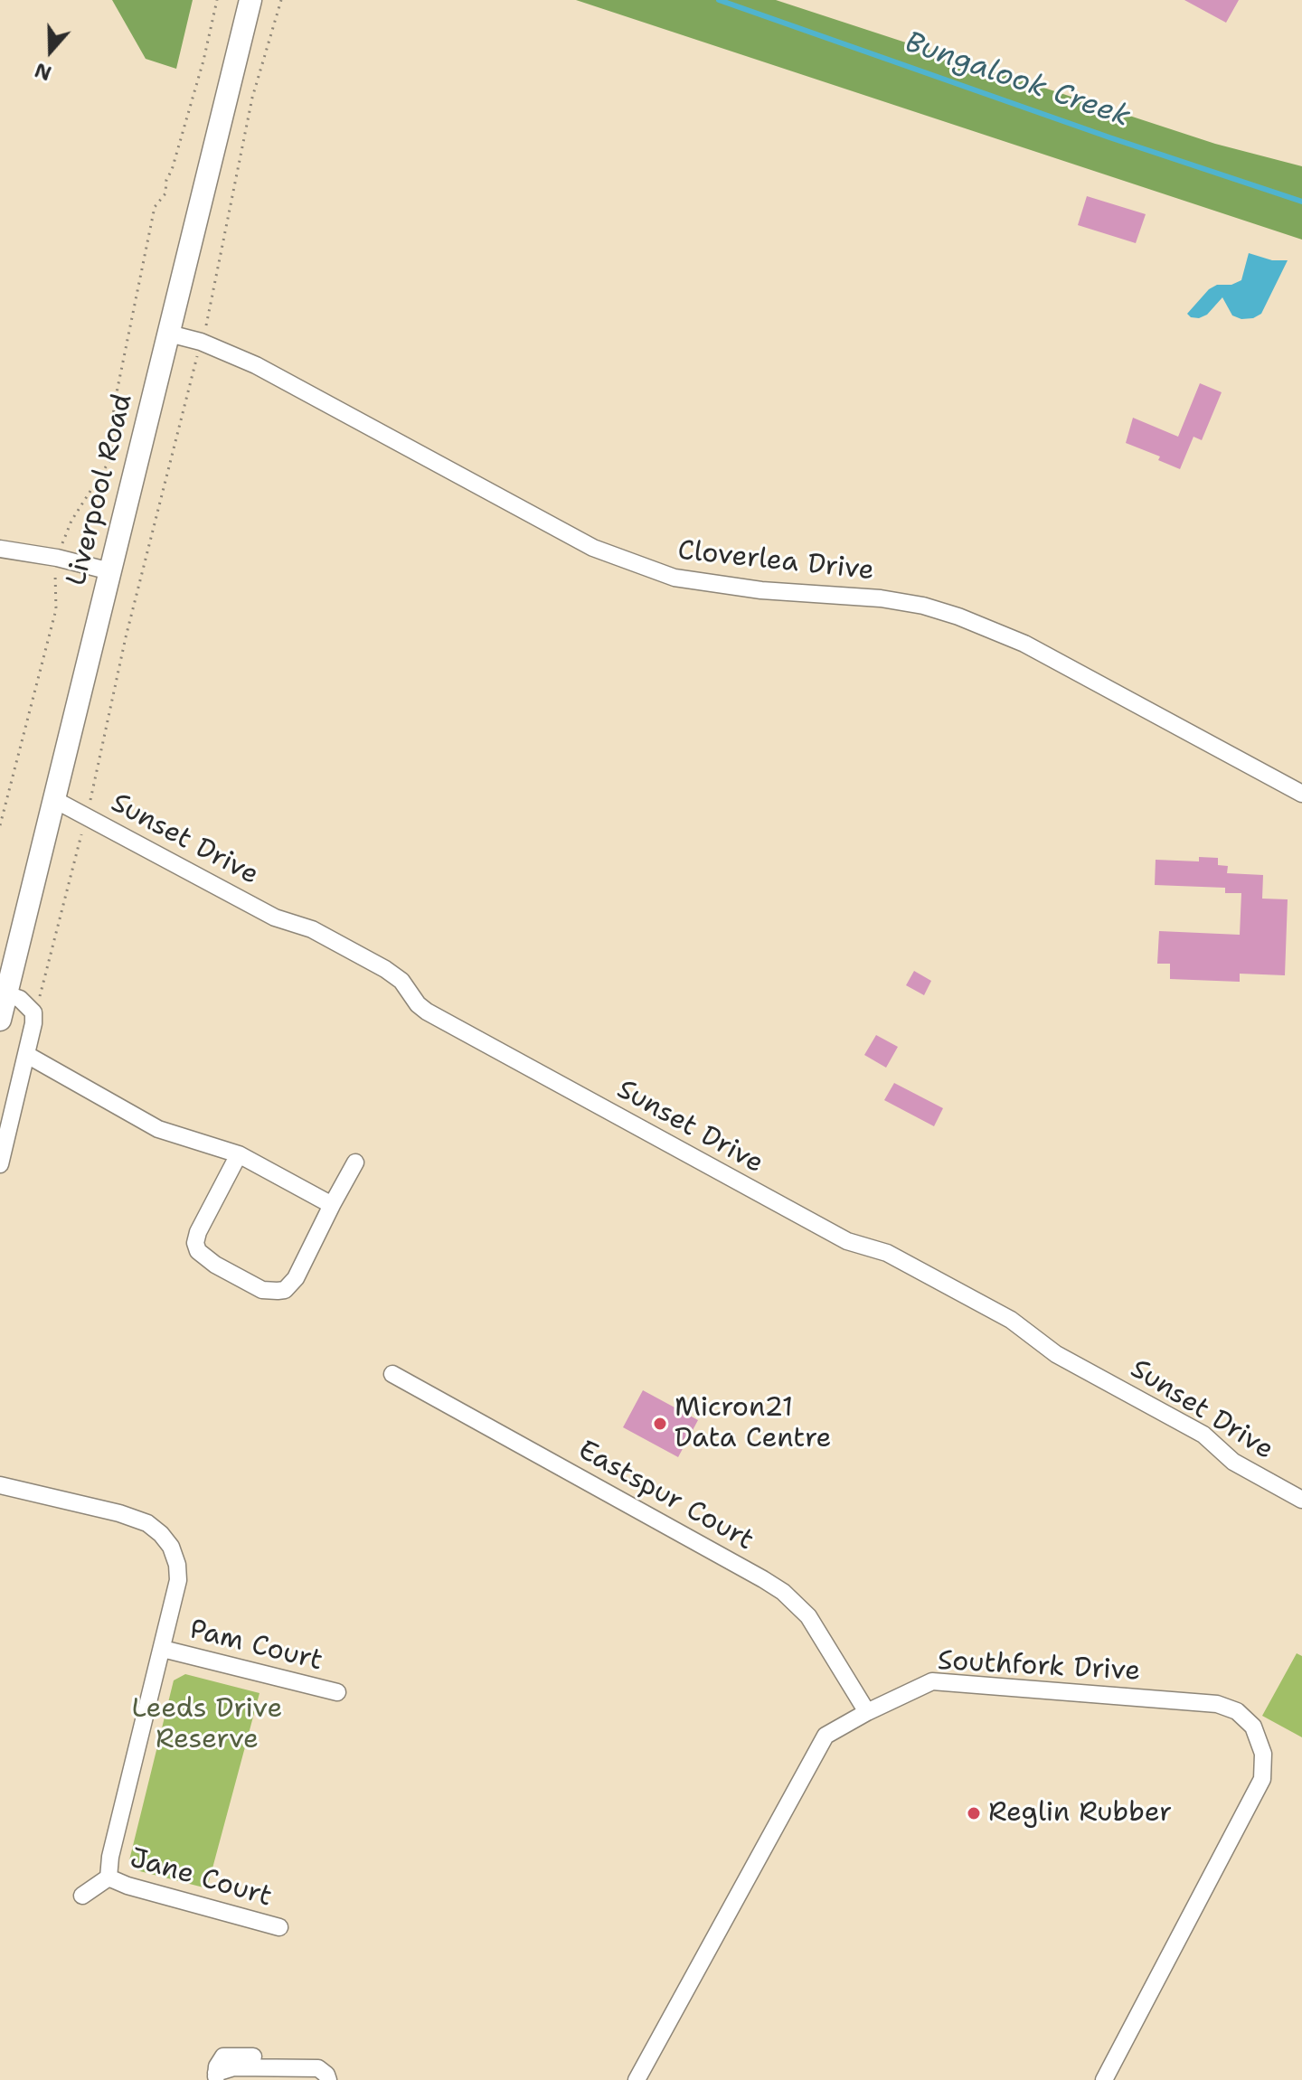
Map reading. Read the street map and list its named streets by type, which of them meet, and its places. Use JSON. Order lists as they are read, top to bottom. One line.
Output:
{"streets":{"main road":["Liverpool Road"],"street":["Cloverlea Drive","Sunset Drive","Eastspur Court","Pam Court","Southfork Drive","Jane Court"]},"crossings":[["Liverpool Road","Cloverlea Drive"],["Liverpool Road","Sunset Drive"],["Eastspur Court","Southfork Drive"]],"water":["Bungalook Creek"],"parks":["Leeds Drive Reserve"],"places":["Micron21 Data Centre","Reglin Rubber"],"north":"bottom"}
